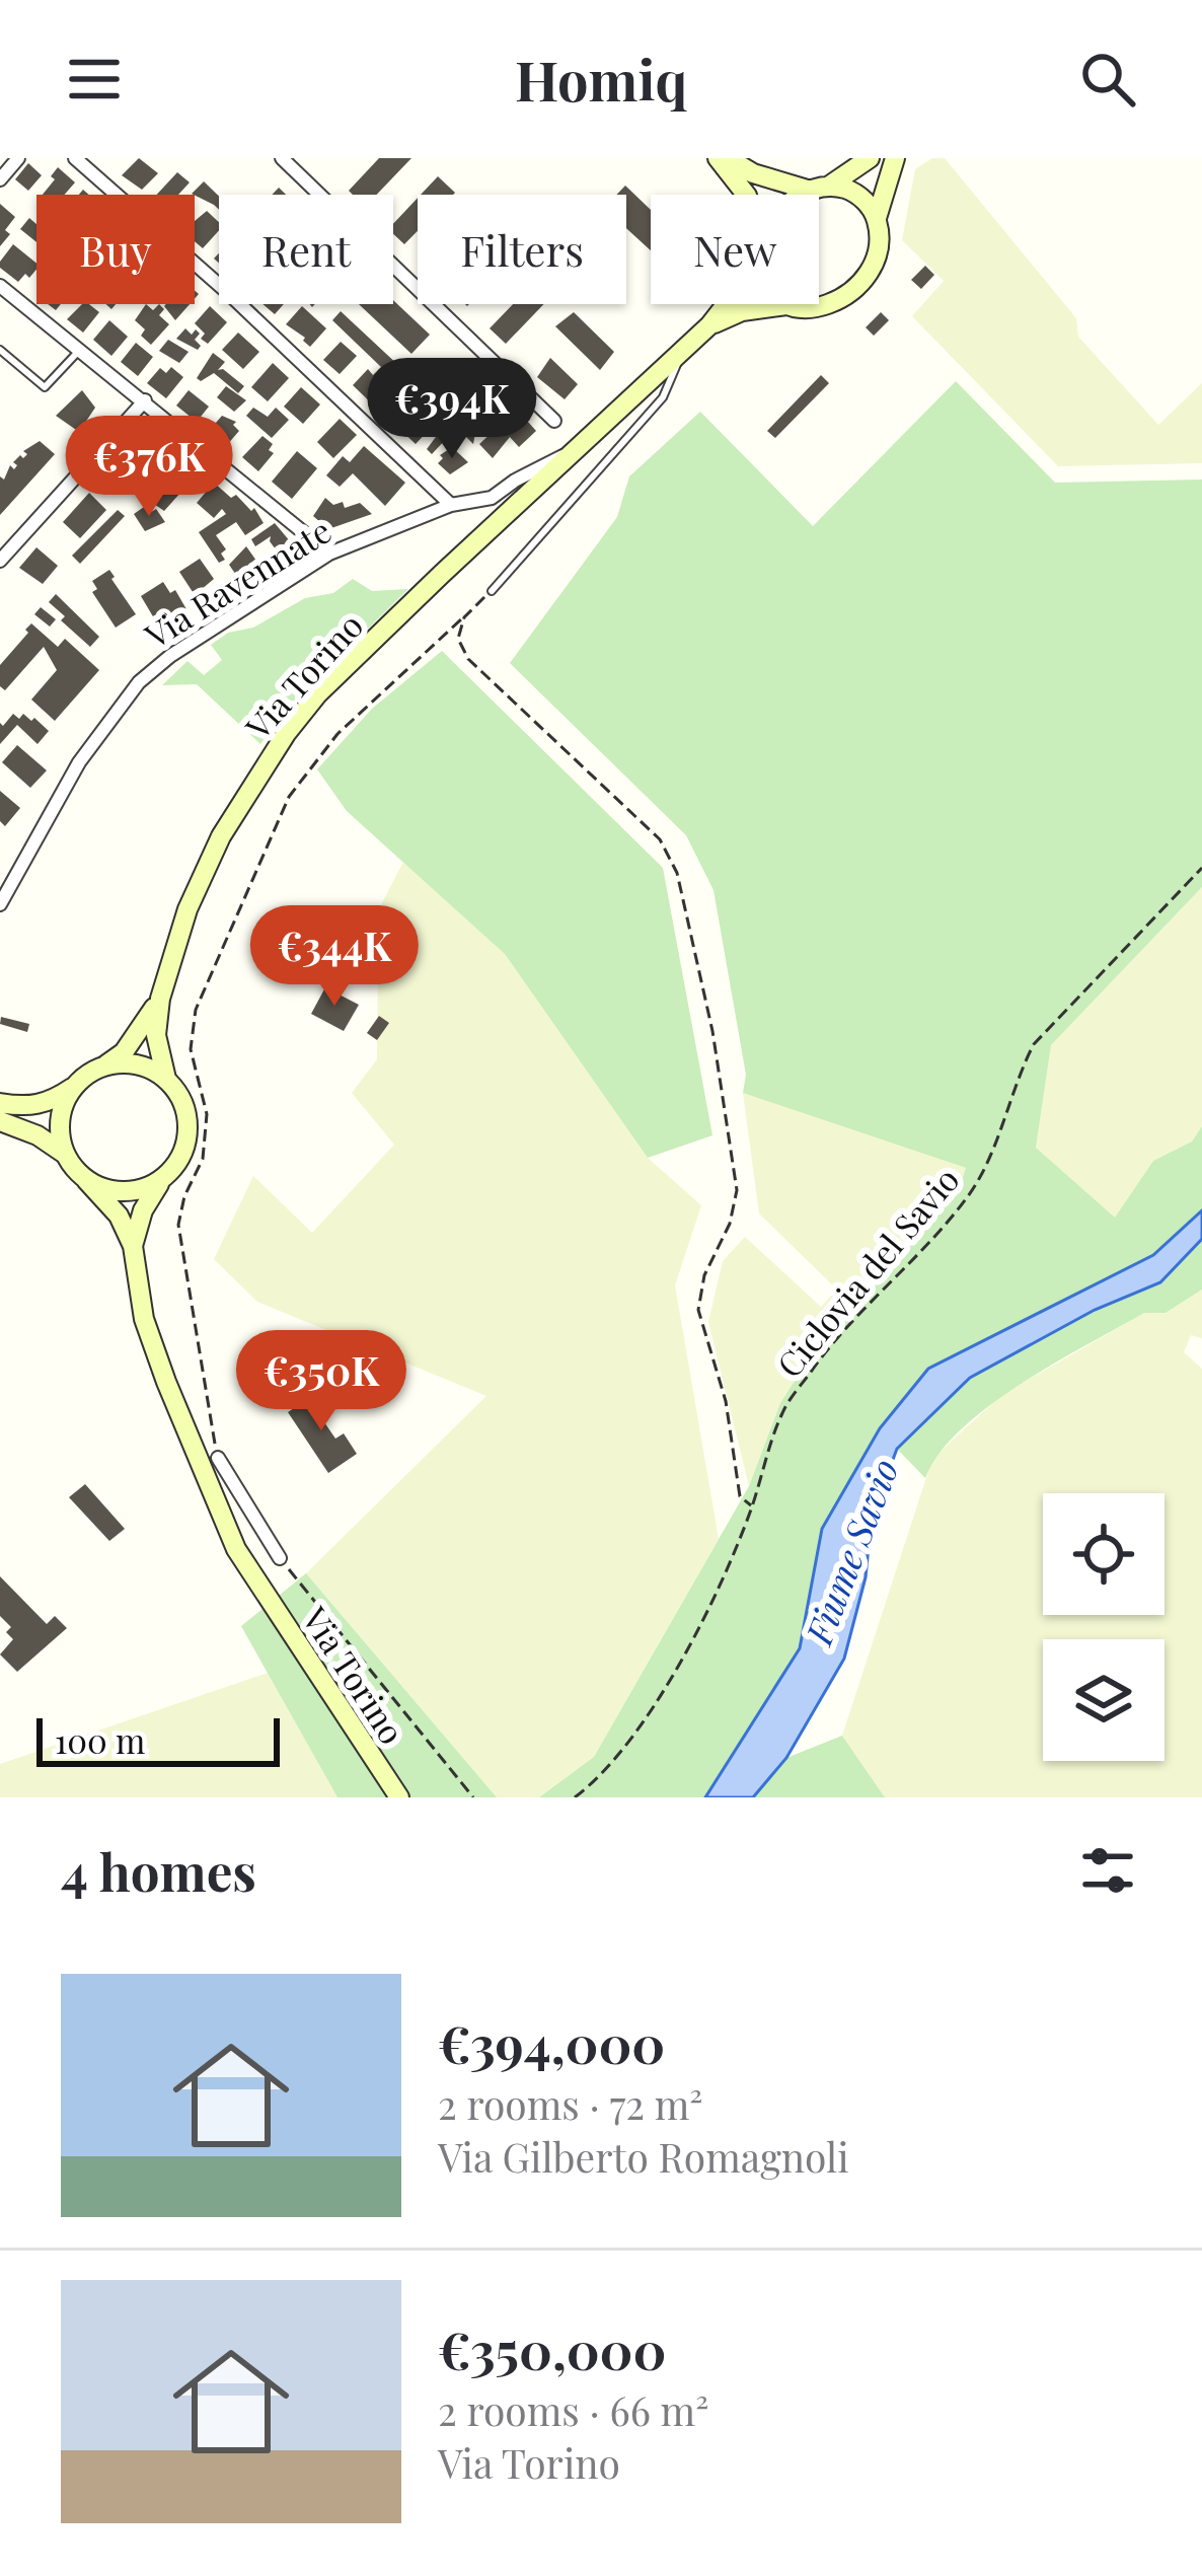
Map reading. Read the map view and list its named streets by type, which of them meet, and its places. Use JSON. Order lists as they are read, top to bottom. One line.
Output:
{"streets":{"main road":["Via Ravennate","Via Torino"],"path":["Ciclovia del Savio"]},"crossings":[["Via Ravennate","Via Torino"]],"water":["Fiume Savio"],"scale_bar":"100 m","page":{"header":"Homiq","chip":["Buy","Rent","Filters","New"],"price":["€394K","€376K","€344K","€350K"],"scale":"100 m","heading":"4 homes","list":[{"name":"€394,000","note":"2 rooms · 72 m² · Via Gilberto Romagnoli"},{"name":"€350,000","note":"2 rooms · 66 m² · Via Torino"}]}}
